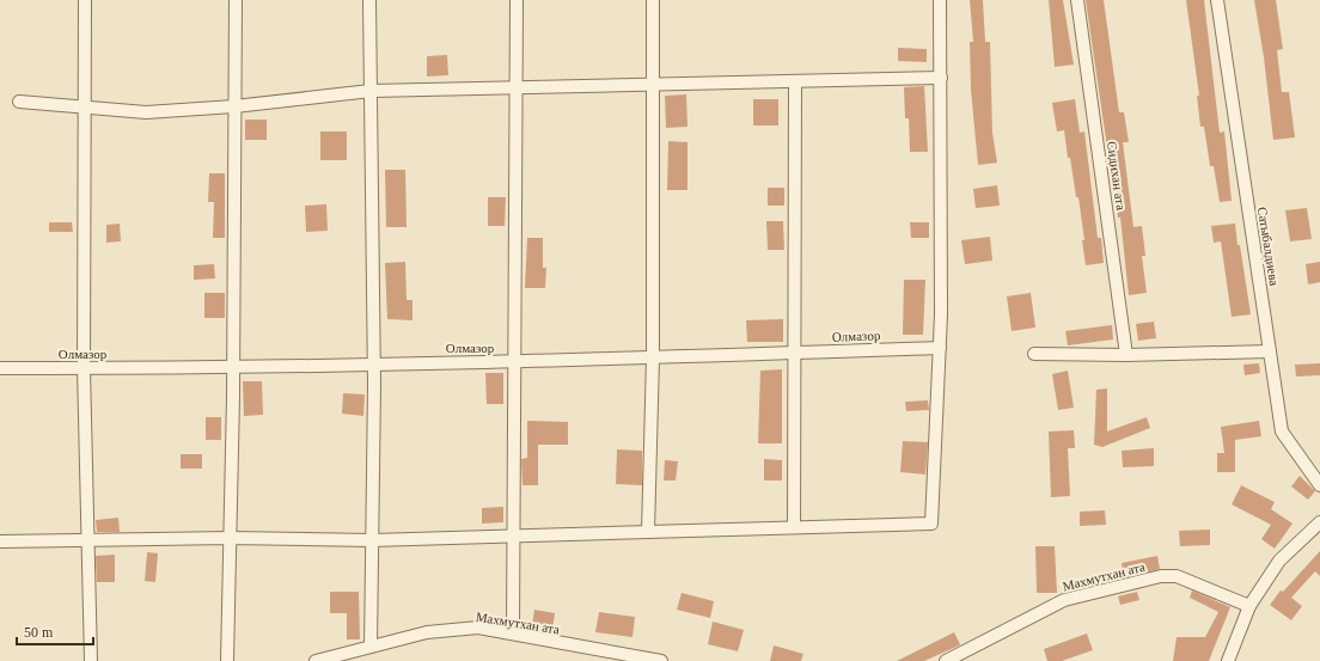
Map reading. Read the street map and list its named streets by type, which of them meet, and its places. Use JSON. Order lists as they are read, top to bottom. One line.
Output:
{"streets":{"street":["Сидихан ата","Сатыбалдиева","Олмазор","Махмутхан ата"]},"scale_bar":"50 m"}
